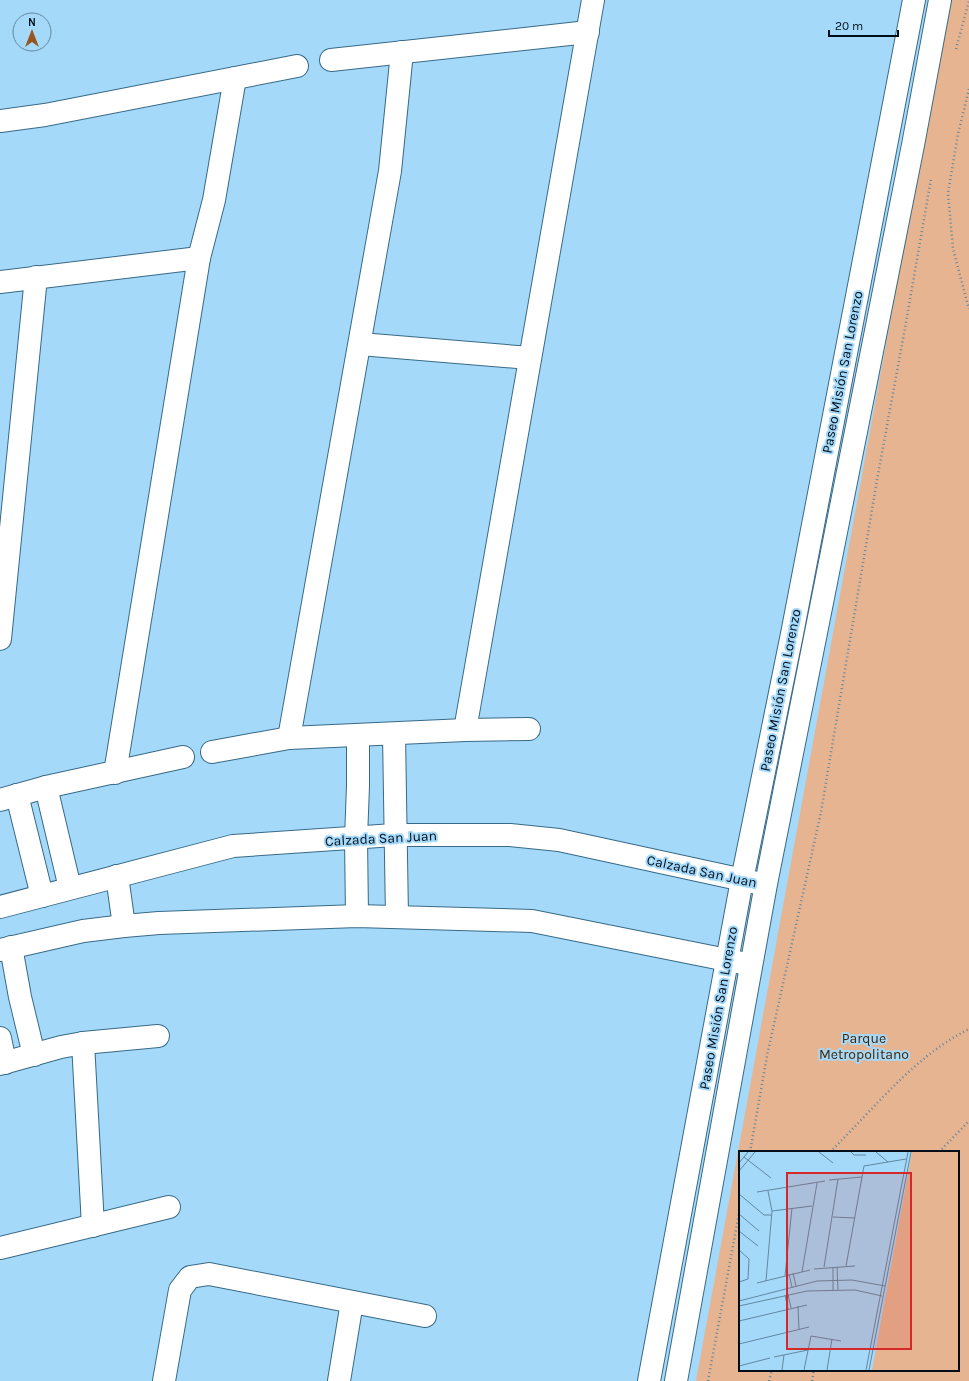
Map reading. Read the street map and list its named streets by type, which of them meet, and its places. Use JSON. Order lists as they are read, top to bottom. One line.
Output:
{"streets":{"street":["Paseo Misión San Lorenzo","Calzada San Juan"]},"crossings":[["Paseo Misión San Lorenzo","Calzada San Juan"]],"parks":["Parque Metropolitano"],"scale_bar":"20 m","north":"top"}
